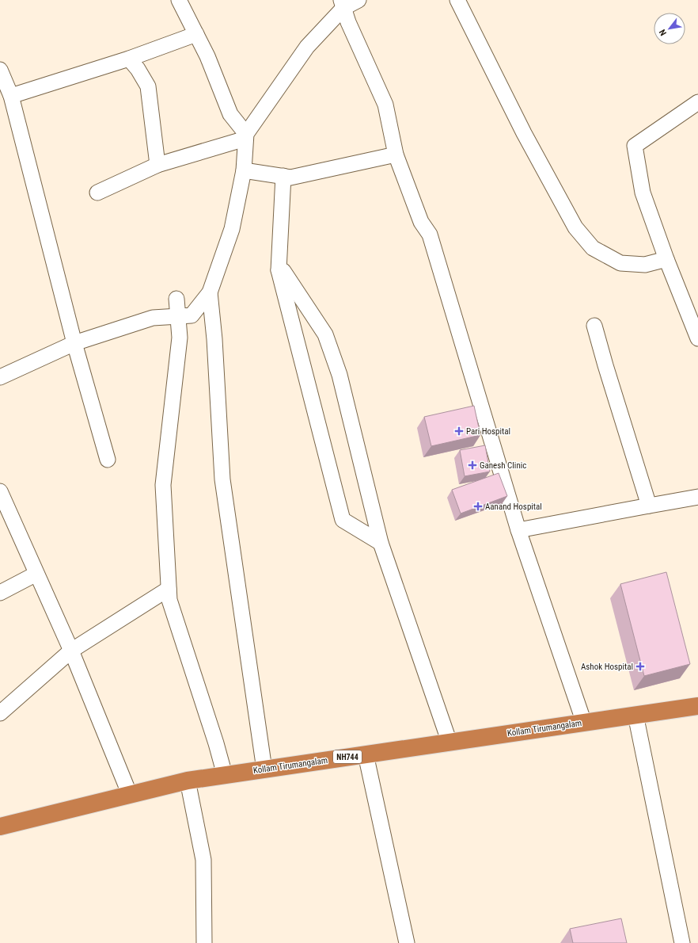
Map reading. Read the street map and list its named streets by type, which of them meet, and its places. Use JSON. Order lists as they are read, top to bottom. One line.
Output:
{"streets":{"highway":["Kollam Tirumangalam","NH744"]},"places":{"health":["Pari Hospital","Ganesh Clinic","Aanand Hospital","Ashok Hospital"]},"north":"bottom left"}
